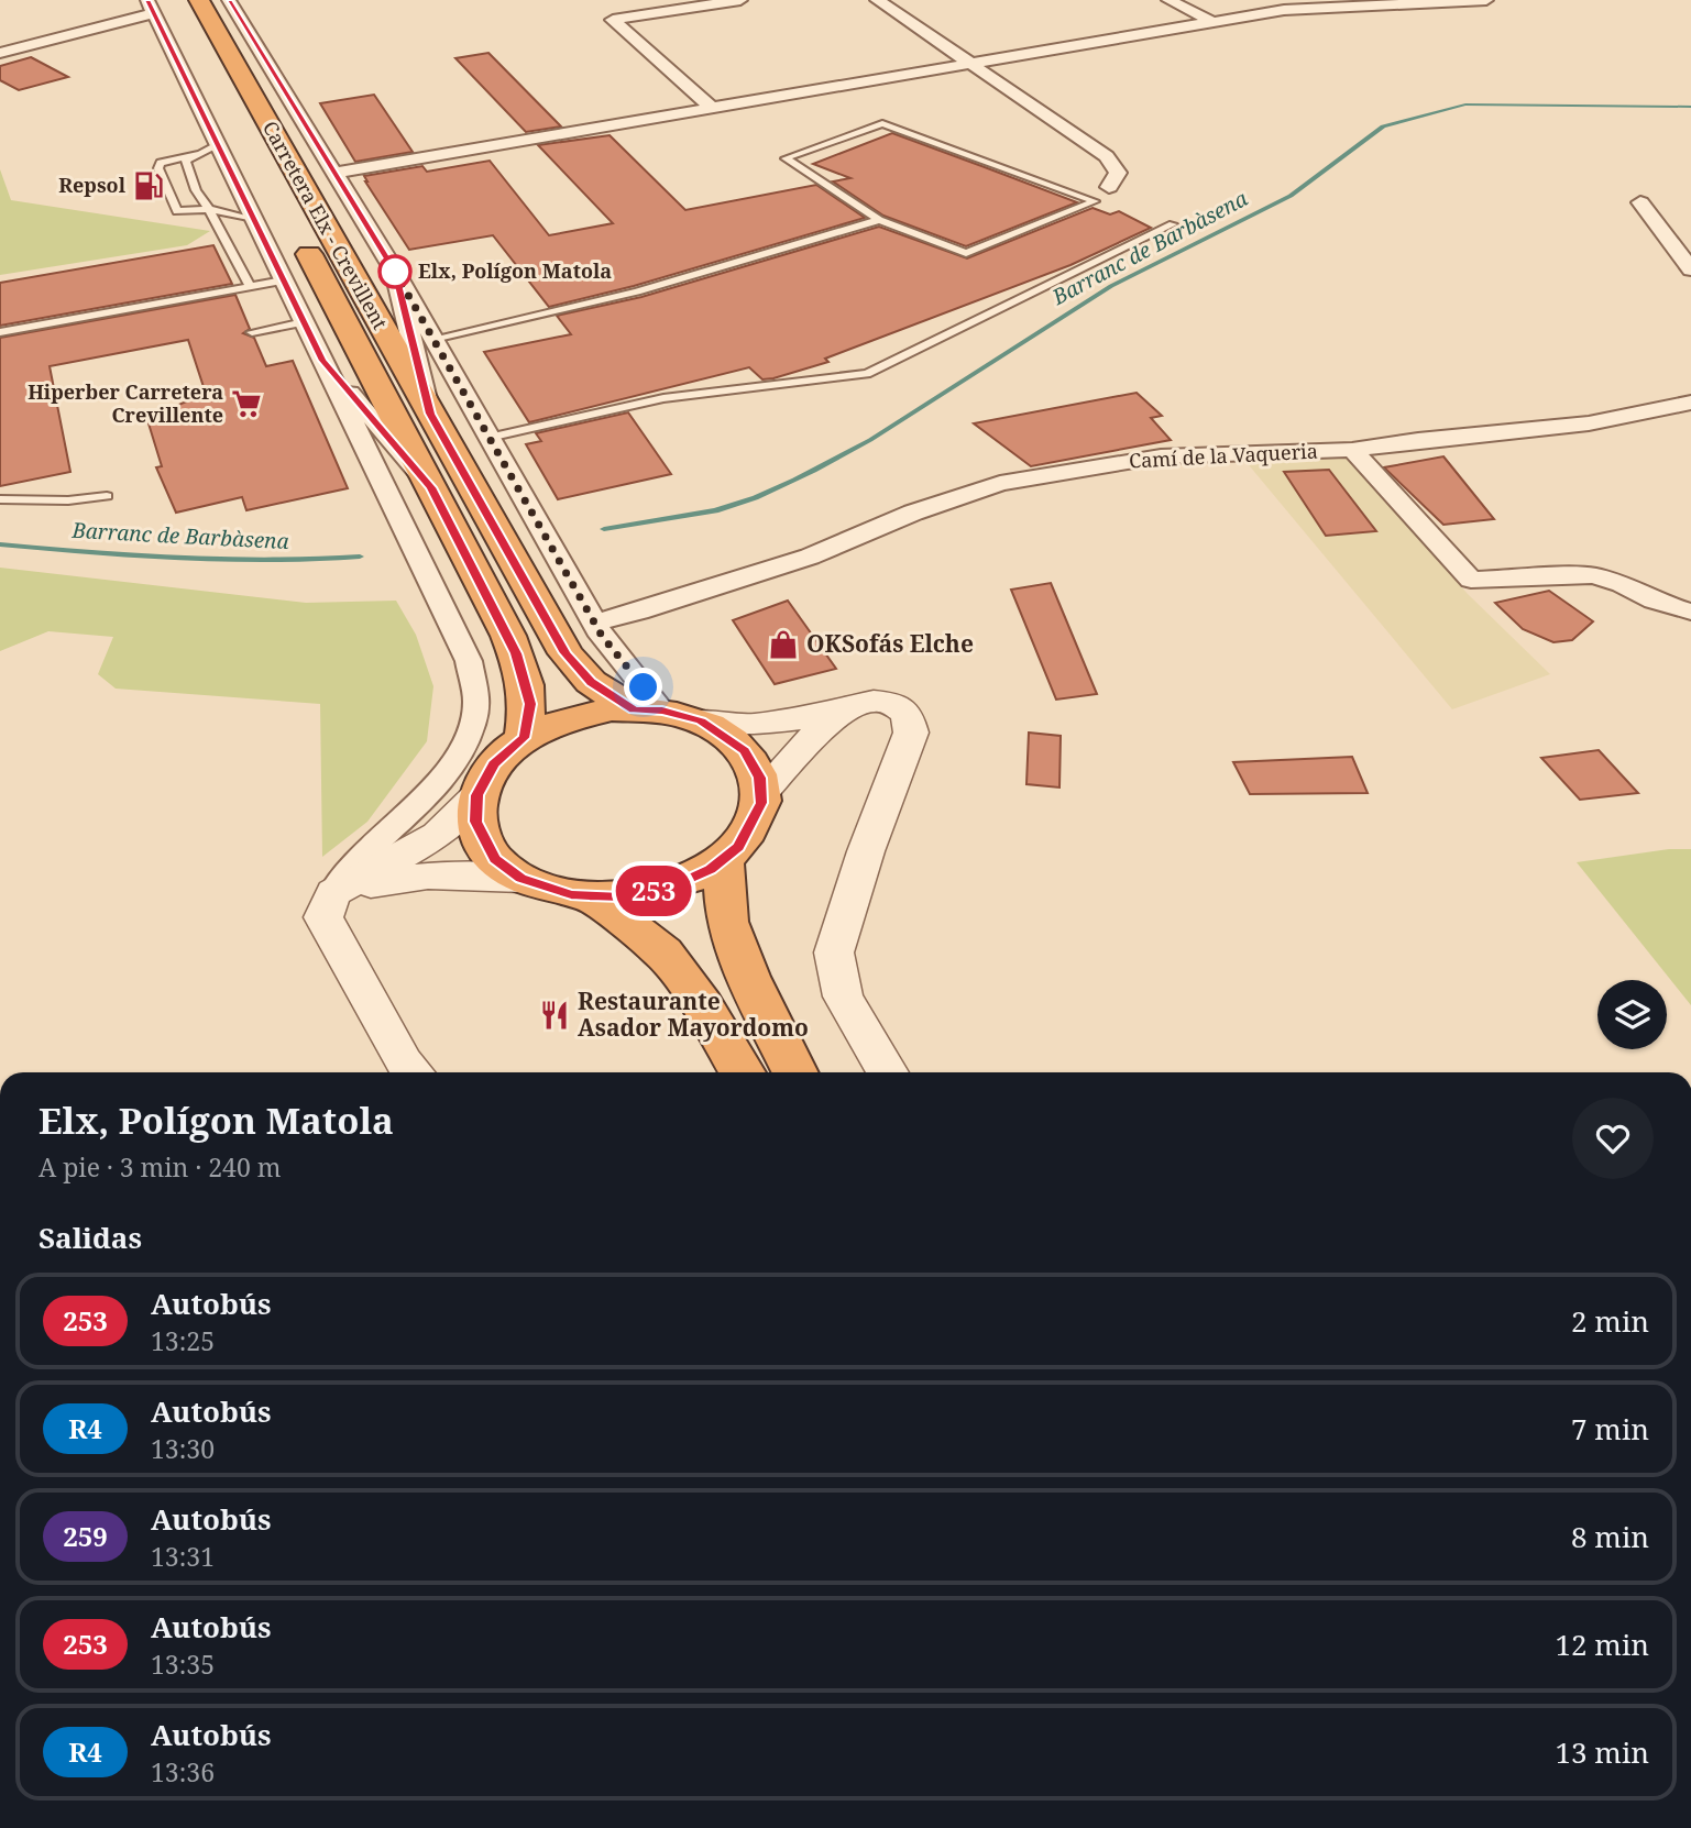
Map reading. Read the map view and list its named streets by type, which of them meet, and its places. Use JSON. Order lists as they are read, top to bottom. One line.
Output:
{"streets":{"highway":["Carretera Elx - Crevillent"],"street":["Camí de la Vaqueria"]},"water":["Barranc de Barbàsena"],"places":{"fuel station":["Repsol"],"other":["Elx, Polígon Matola"],"supermarket":["Hiperber Carretera Crevillente"],"shop":["OKSofás Elche"],"restaurant":["Restaurante Asador Mayordomo"]},"lines":["bus line 253"],"page":{"on_map":"253","heading":[["Elx, Polígon Matola","A pie · 3 min · 240 m"],"Salidas"],"list":[{"mark":"253","name":"Autobús","note":"13:25","value":"2 min"},{"mark":"R4","name":"Autobús","note":"13:30","value":"7 min"},{"mark":"259","name":"Autobús","note":"13:31","value":"8 min"},{"mark":"253","name":"Autobús","note":"13:35","value":"12 min"},{"mark":"R4","name":"Autobús","note":"13:36","value":"13 min"}]}}
